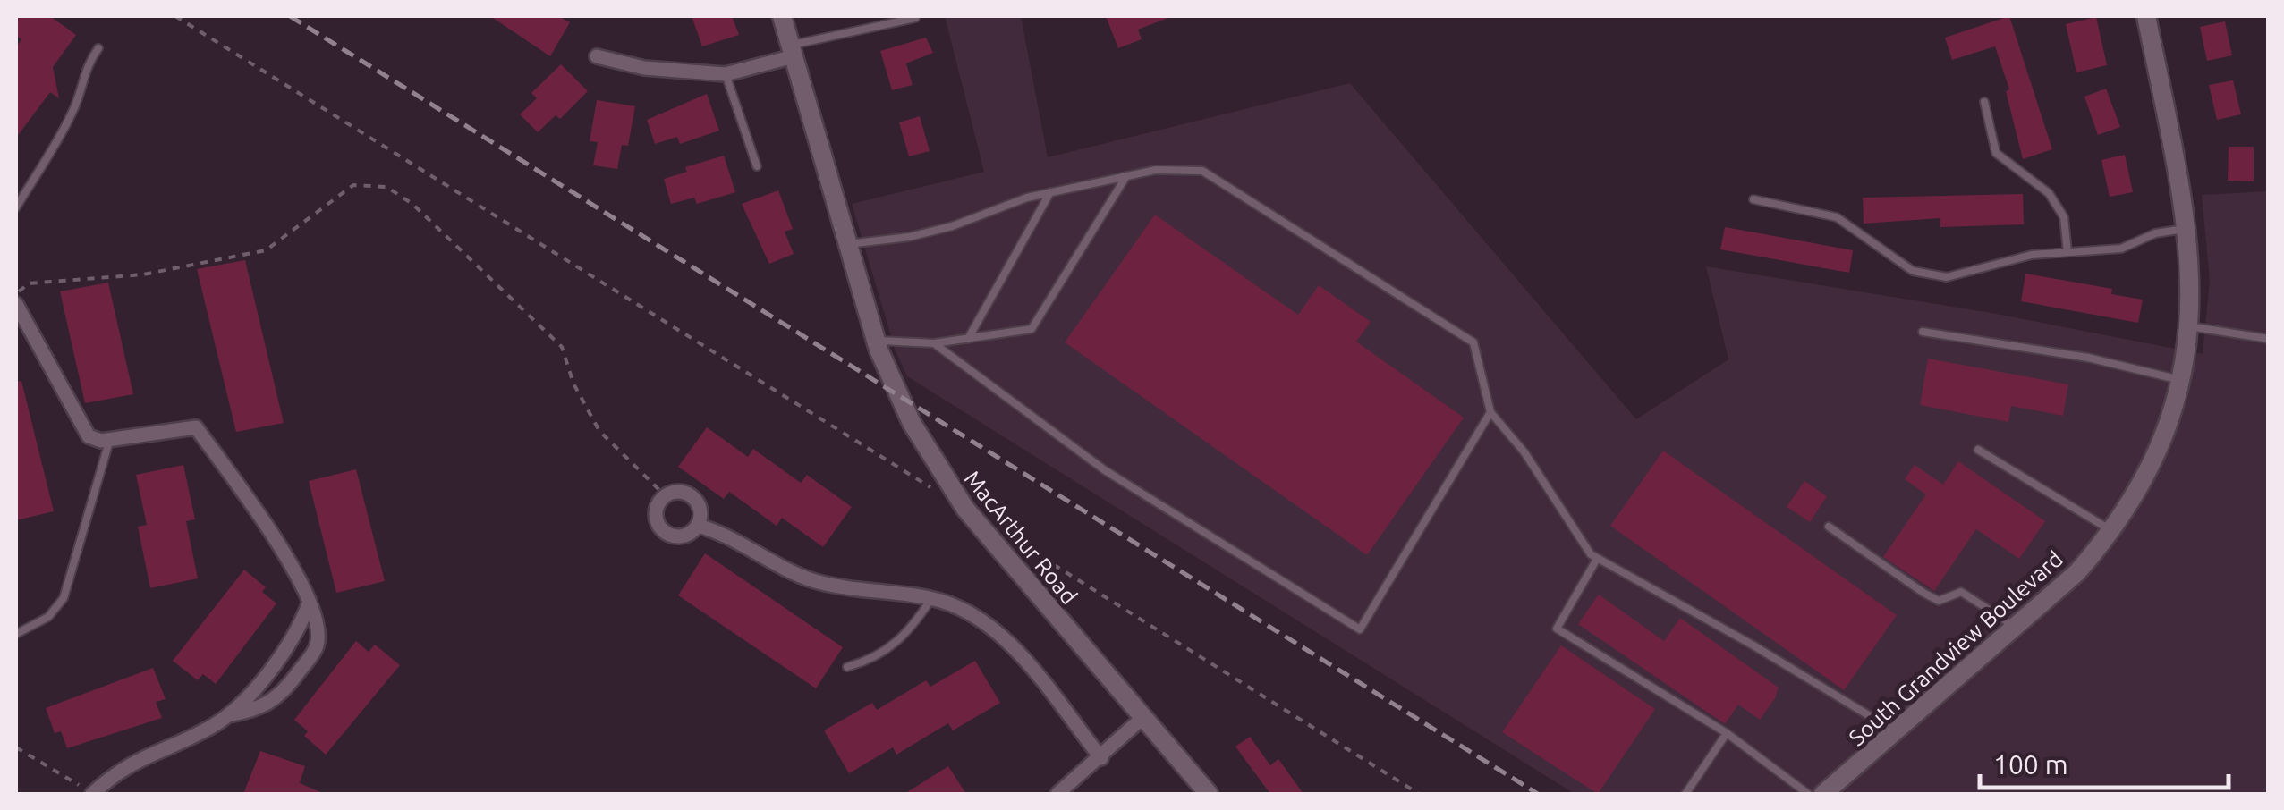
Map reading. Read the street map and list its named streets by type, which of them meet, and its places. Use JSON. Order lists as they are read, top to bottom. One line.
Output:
{"streets":{"street":["MacArthur Road","South Grandview Boulevard"]},"scale_bar":"100 m"}
